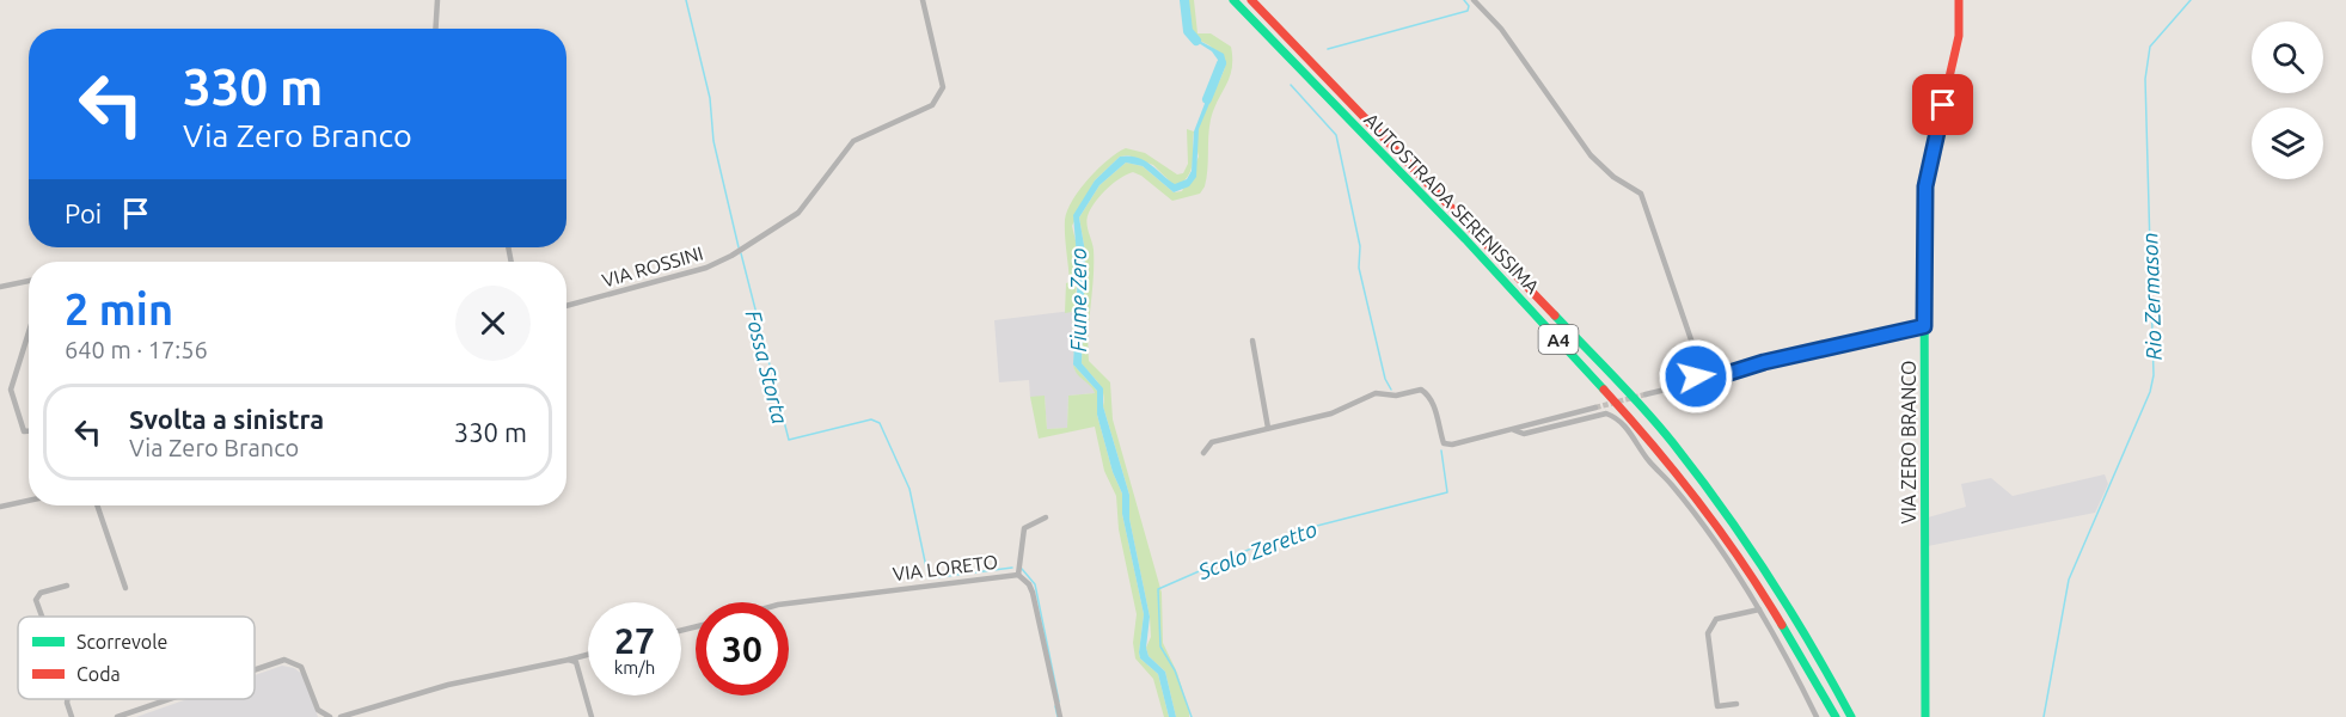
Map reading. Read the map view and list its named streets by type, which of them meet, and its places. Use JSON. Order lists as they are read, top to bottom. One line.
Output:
{"streets":{"main road":["AUTOSTRADA SERENISSIMA","A4","VIA ZERO BRANCO"],"street":["VIA ROSSINI","VIA LORETO"]},"water":["Rio Zermason","Fiume Zero","Fossa Storta","Scolo Zeretto"],"legend":["Scorrevole","Coda"],"page":{"turn":["330 m","Via Zero Branco"],"then":"Poi","heading":["2 min","640 m · 17:56"],"list":[{"name":"Svolta a sinistra","note":"Via Zero Branco","value":"330 m"}],"speed":"27 km/h","limit":"30"}}
